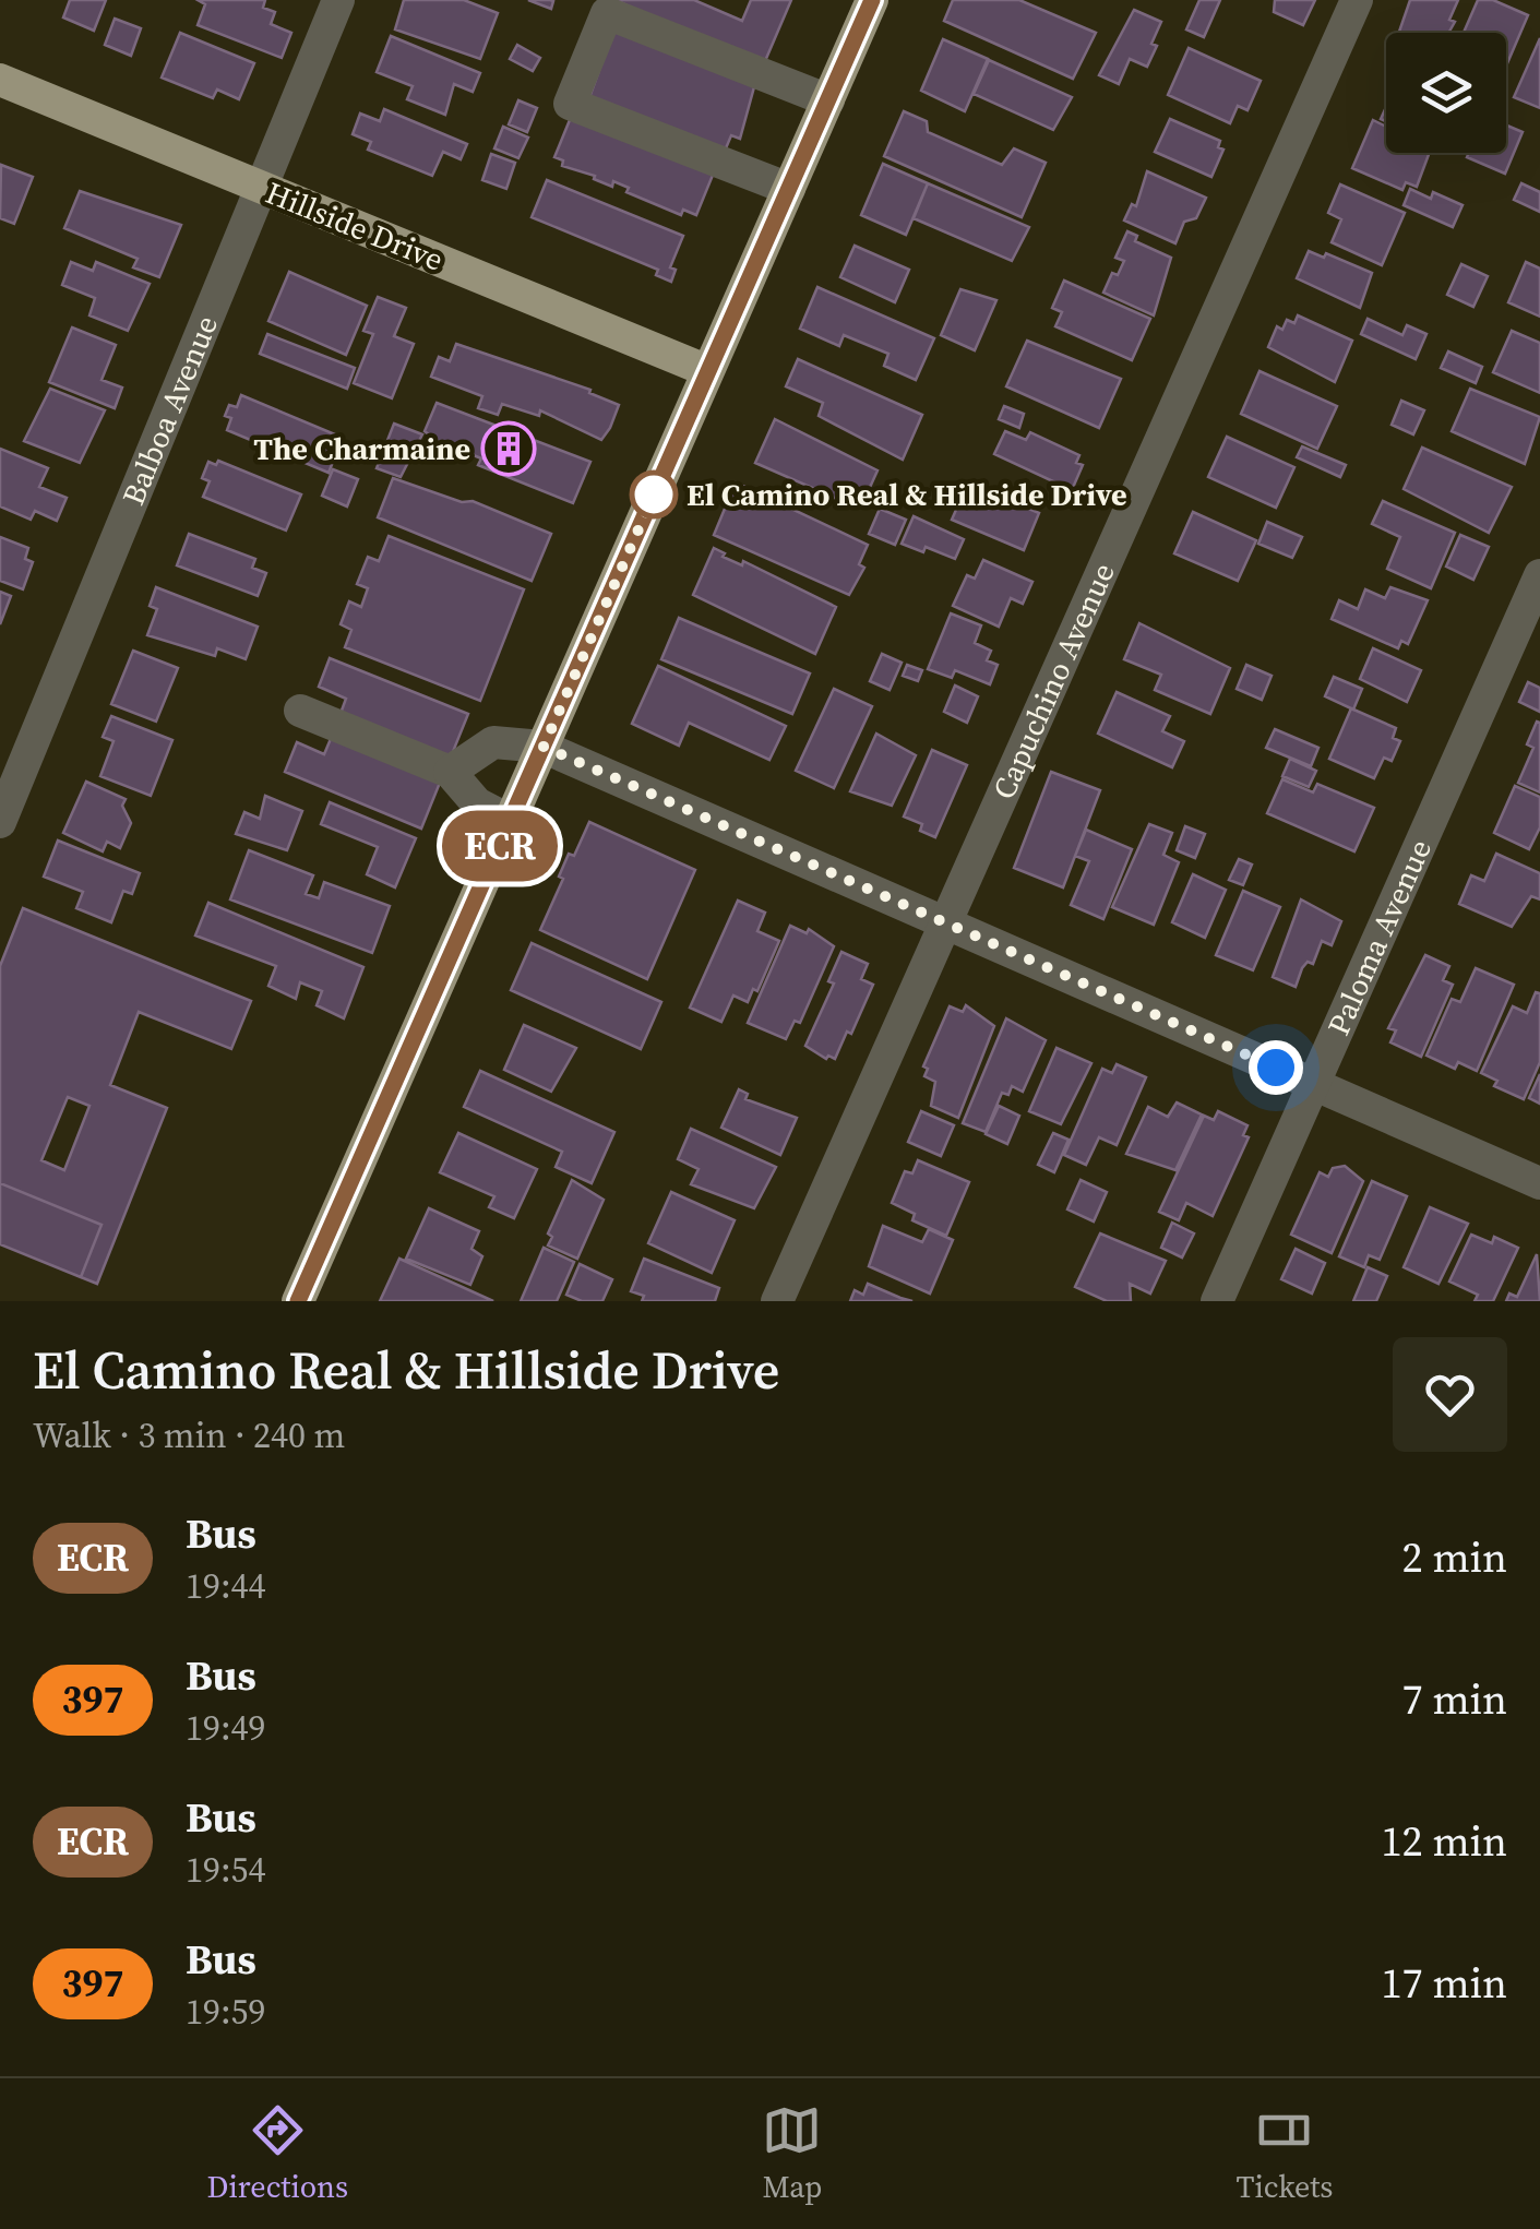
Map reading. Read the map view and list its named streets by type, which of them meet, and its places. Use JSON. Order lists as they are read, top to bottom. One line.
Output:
{"streets":{"main road":["Hillside Drive"],"street":["Balboa Avenue","Capuchino Avenue","Paloma Avenue"]},"crossings":[["Hillside Drive","Balboa Avenue"]],"places":{"building":["The Charmaine"],"other":["El Camino Real & Hillside Drive"]},"lines":["bus line ECR"],"page":{"on_map":"ECR","heading":["El Camino Real & Hillside Drive","Walk · 3 min · 240 m"],"list":[{"mark":"ECR","name":"Bus","note":"19:44","value":"2 min"},{"mark":"397","name":"Bus","note":"19:49","value":"7 min"},{"mark":"ECR","name":"Bus","note":"19:54","value":"12 min"},{"mark":"397","name":"Bus","note":"19:59","value":"17 min"}],"tabs":["Directions","Map","Tickets"]}}
